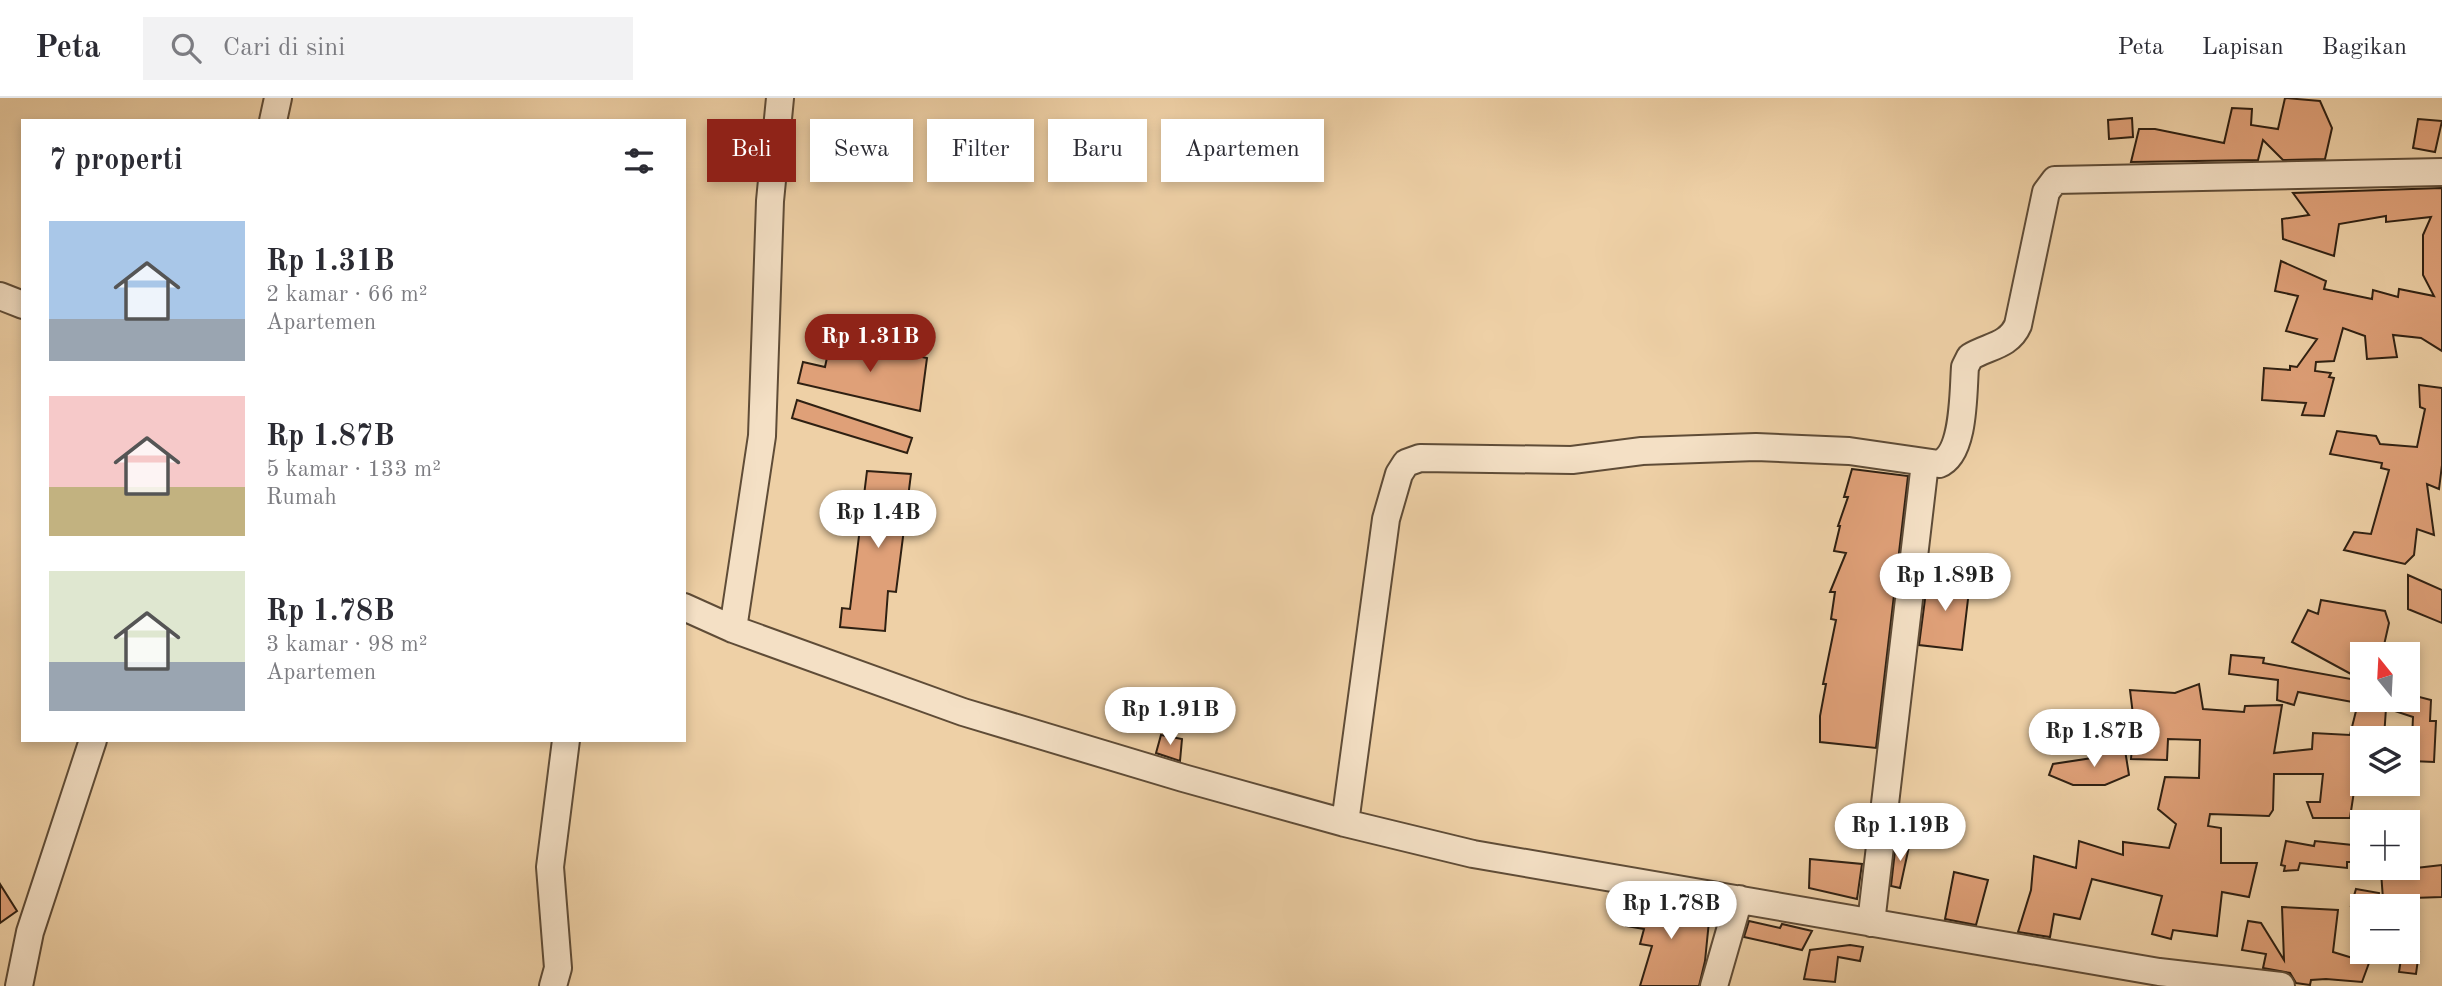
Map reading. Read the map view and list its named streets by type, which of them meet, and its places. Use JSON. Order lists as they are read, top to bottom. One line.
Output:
{"north":"top","page":{"header":"Peta","search":"Cari di sini","nav":["Peta","Lapisan","Bagikan"],"chip":["Beli","Sewa","Filter","Baru","Apartemen"],"heading":"7 properti","list":[{"name":"Rp 1.31B","note":"2 kamar · 66 m² · Apartemen"},{"name":"Rp 1.87B","note":"5 kamar · 133 m² · Rumah"},{"name":"Rp 1.78B","note":"3 kamar · 98 m² · Apartemen"}],"price":["Rp 1.31B","Rp 1.4B","Rp 1.89B","Rp 1.91B","Rp 1.87B","Rp 1.19B","Rp 1.78B"],"map_buttons":["+","−"]}}
